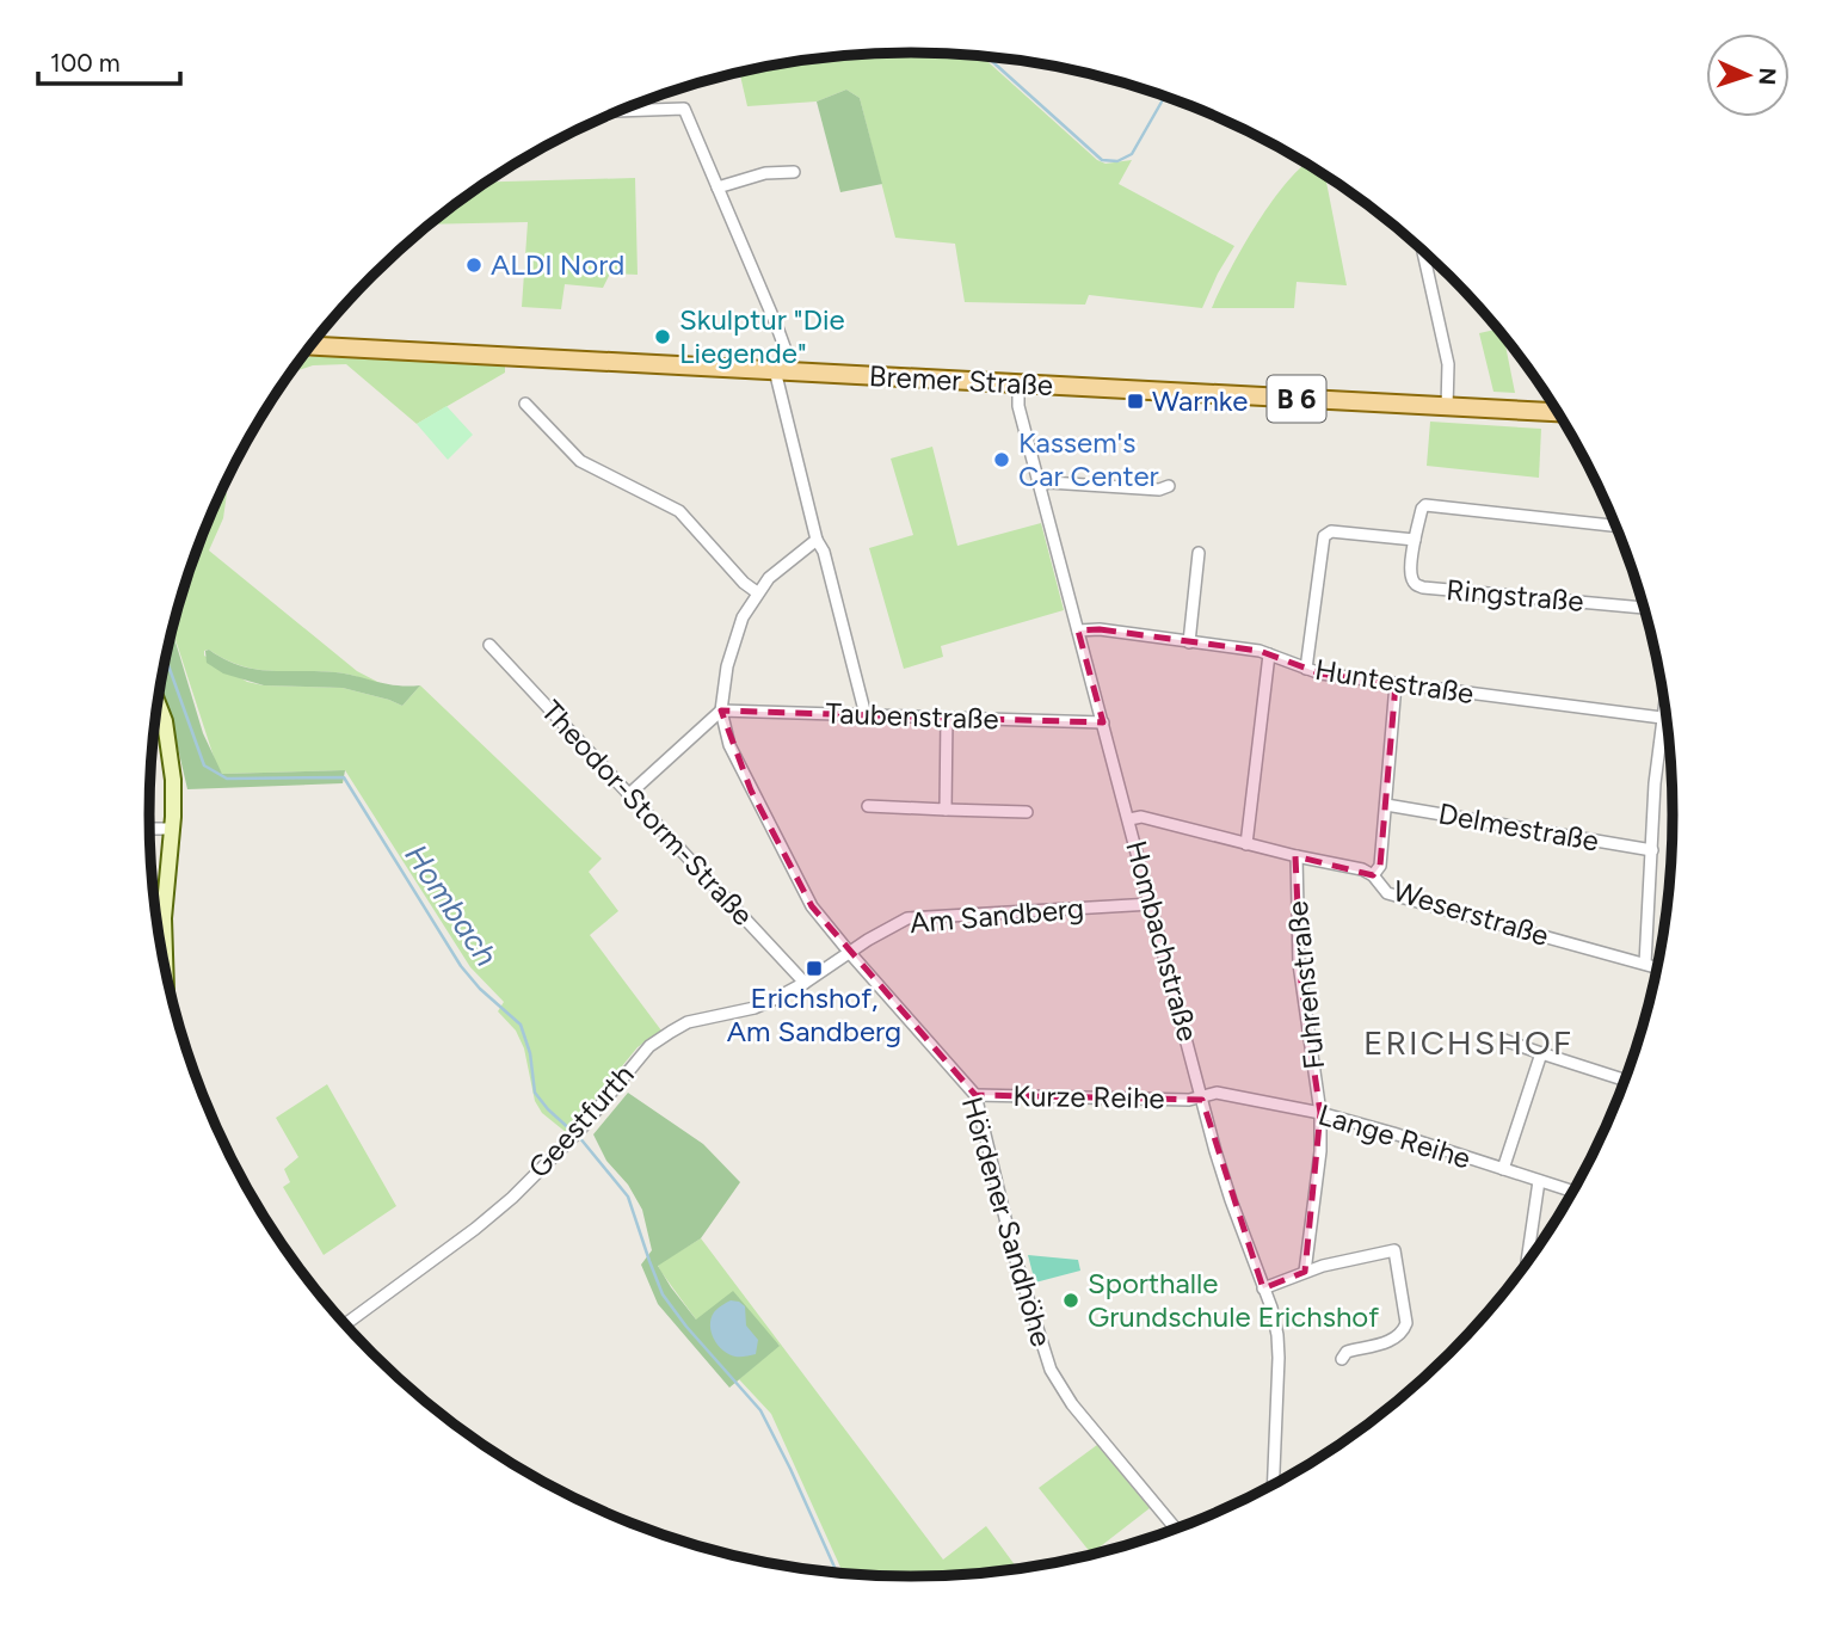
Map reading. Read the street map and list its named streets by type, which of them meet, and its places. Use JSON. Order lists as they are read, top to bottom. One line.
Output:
{"streets":{"main road":["Bremer Straße","B 6"],"street":["Ringstraße","Huntestraße","Taubenstraße","Theodor-Storm-Straße","Delmestraße","Weserstraße","Am Sandberg","Hombachstraße","Fuhrenstraße","Kurze Reihe","Geestfurth","Lange Reihe","Hördener Sandhöhe"]},"crossings":[["Bremer Straße","Hombachstraße"],["Huntestraße","Hombachstraße"],["Taubenstraße","Hombachstraße"],["Taubenstraße","Hördener Sandhöhe"],["Theodor-Storm-Straße","Geestfurth"],["Weserstraße","Hombachstraße"],["Weserstraße","Fuhrenstraße"],["Am Sandberg","Hombachstraße"],["Am Sandberg","Geestfurth"],["Am Sandberg","Hördener Sandhöhe"],["Hombachstraße","Kurze Reihe"],["Hombachstraße","Lange Reihe"],["Fuhrenstraße","Lange Reihe"],["Kurze Reihe","Lange Reihe"],["Kurze Reihe","Hördener Sandhöhe"],["Geestfurth","Hördener Sandhöhe"]],"districts":["ERICHSHOF"],"water":["Hombach"],"places":{"other":["ALDI Nord","Skulptur \"Die Liegende\"","Kassem's Car Center","Sporthalle Grundschule Erichshof"],"transit":["Warnke","Erichshof, Am Sandberg"]},"scale_bar":"100 m","north":"right"}
